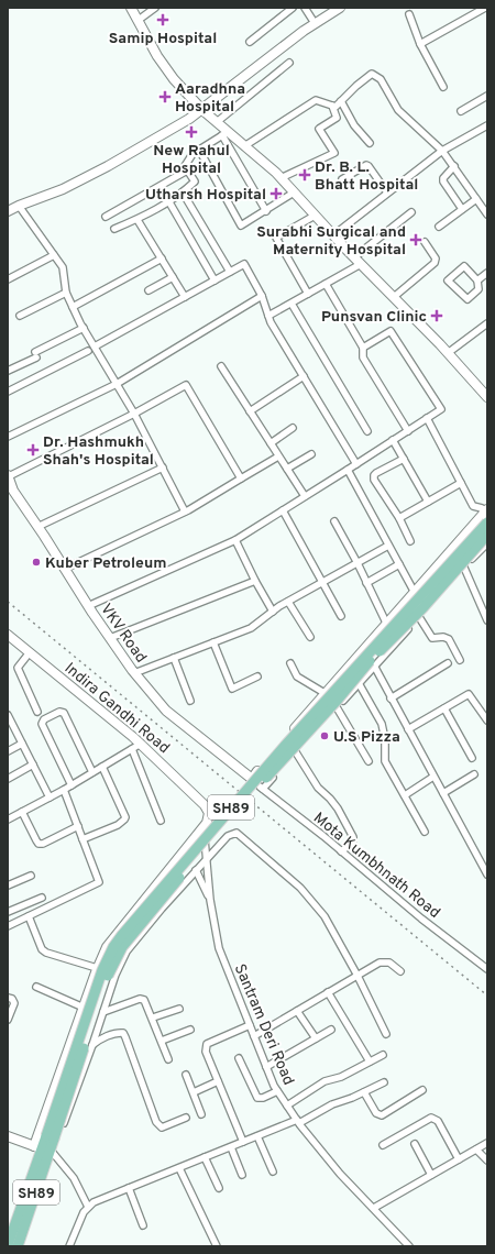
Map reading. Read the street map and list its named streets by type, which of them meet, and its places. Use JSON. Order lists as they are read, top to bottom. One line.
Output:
{"streets":{"main road":["VKV Road","Indira Gandhi Road","SH89"],"street":["Mota Kumbhnath Road","Santram Deri Road"]},"crossings":[["VKV Road","Mota Kumbhnath Road"],["Indira Gandhi Road","Santram Deri Road"]],"places":{"health":["Samip Hospital","Aaradhna Hospital","New Rahul Hospital","Dr. B. L. Bhatt Hospital","Utharsh Hospital","Surabhi Surgical and Maternity Hospital","Punsvan Clinic","Dr. Hashmukh Shah's Hospital"],"other":["Kuber Petroleum","U.S Pizza"]}}
